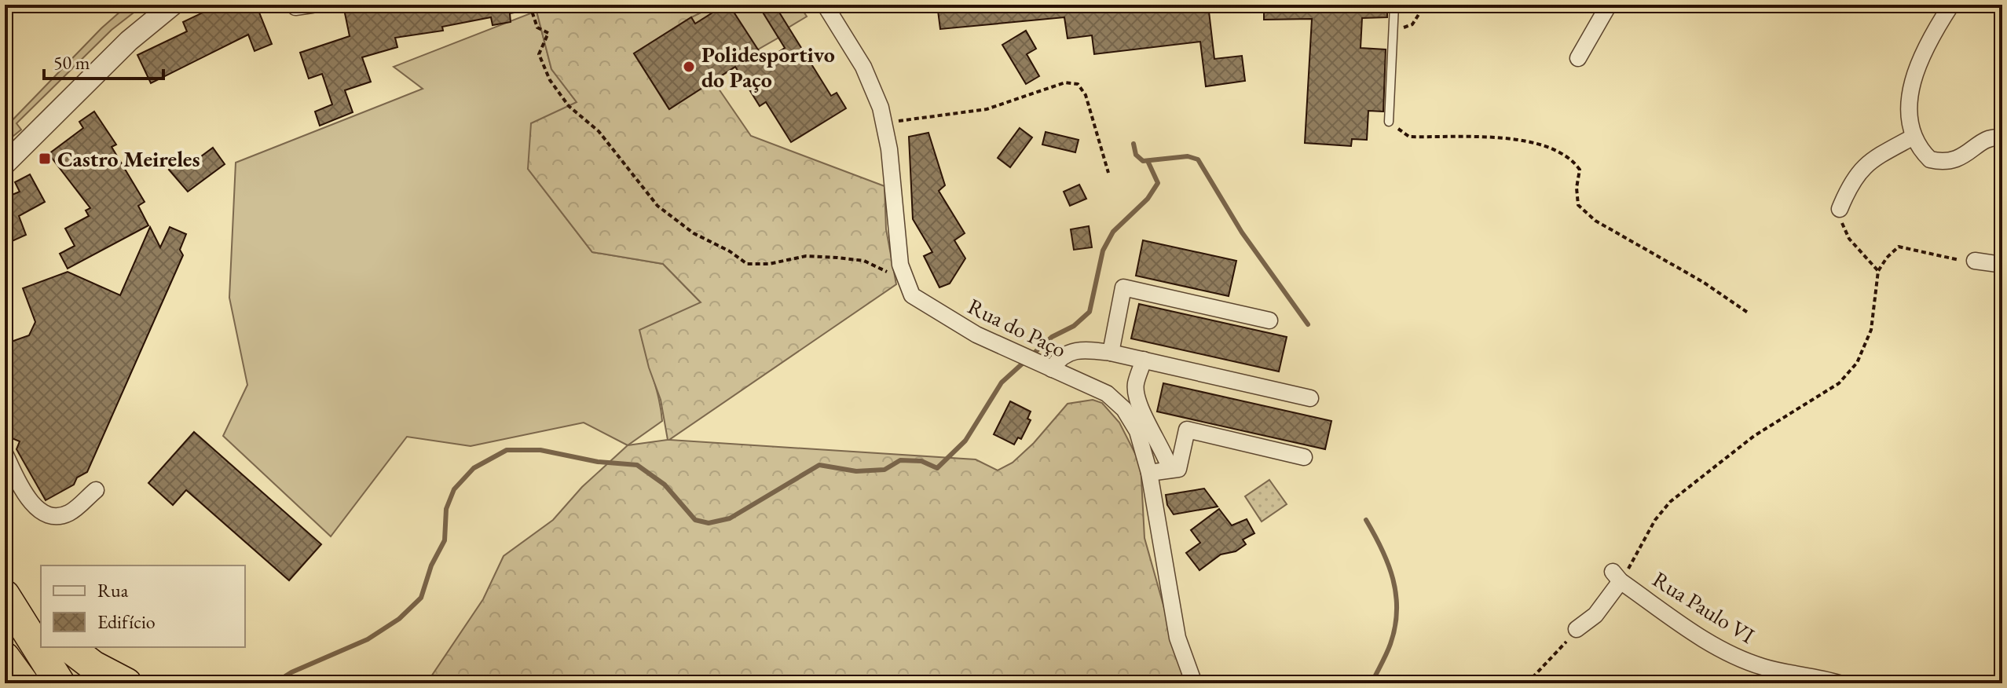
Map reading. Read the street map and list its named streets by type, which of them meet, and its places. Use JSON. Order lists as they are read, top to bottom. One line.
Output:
{"streets":{"street":["Rua do Paço","Rua Paulo VI"]},"places":{"other":["Polidesportivo do Paço"],"transit":["Castro Meireles"]},"legend":["Rua","Edifício"],"scale_bar":"50 m"}
